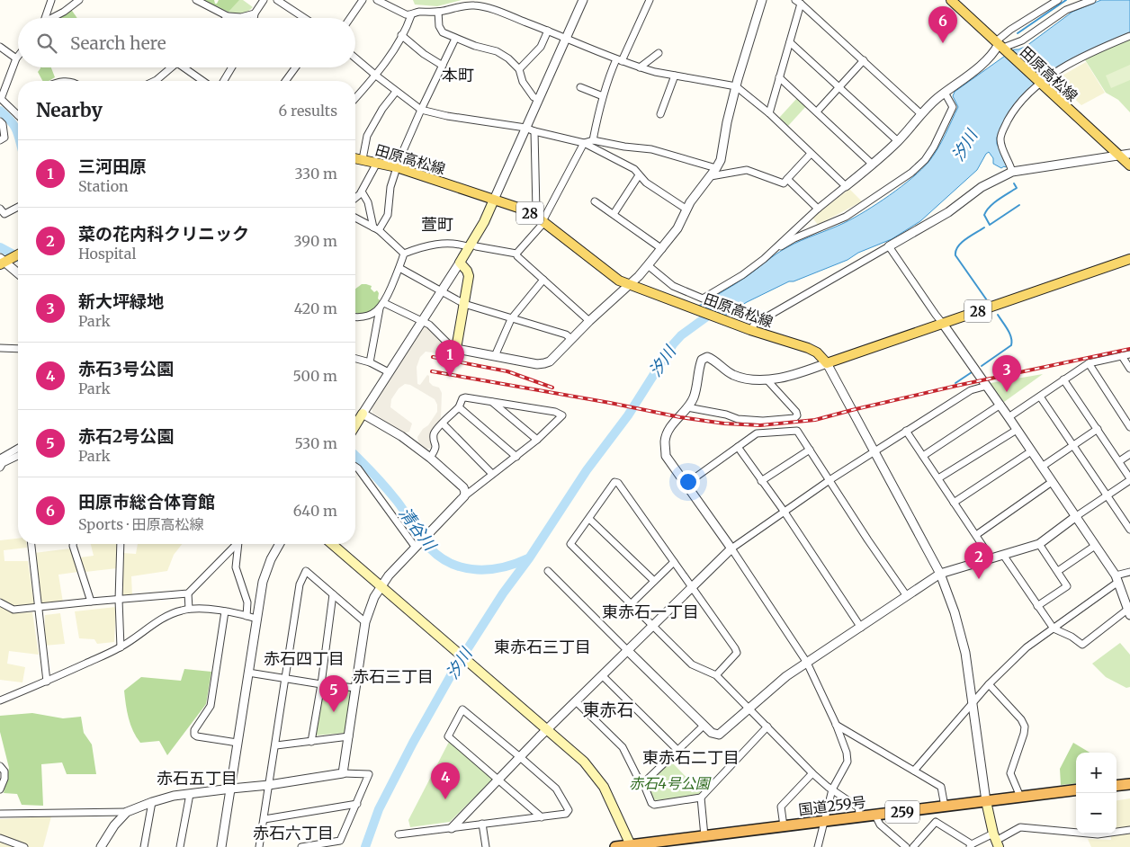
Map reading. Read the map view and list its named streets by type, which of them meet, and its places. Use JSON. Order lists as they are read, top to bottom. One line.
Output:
{"streets":{"highway":["国道259号","259"],"main road":["田原高松線","28"]},"crossings":[["田原高松線","28"]],"districts":["本町","萱町","東赤石一丁目","東赤石三丁目","赤石四丁目","赤石三丁目","東赤石","東赤石二丁目","赤石五丁目","赤石六丁目"],"water":["汐川","清谷川"],"parks":["赤石4号公園"],"page":{"pins":["6","1","3","2","5","4"],"search":"Search here","heading":["Nearby","6 results"],"list":[{"mark":"1","name":"三河田原","note":"Station","value":"330 m"},{"mark":"2","name":"菜の花内科クリニック","note":"Hospital","value":"390 m"},{"mark":"3","name":"新大坪緑地","note":"Park","value":"420 m"},{"mark":"4","name":"赤石3号公園","note":"Park","value":"500 m"},{"mark":"5","name":"赤石2号公園","note":"Park","value":"530 m"},{"mark":"6","name":"田原市総合体育館","note":"Sports · 田原高松線","value":"640 m"}],"map_buttons":["+","−"]}}
